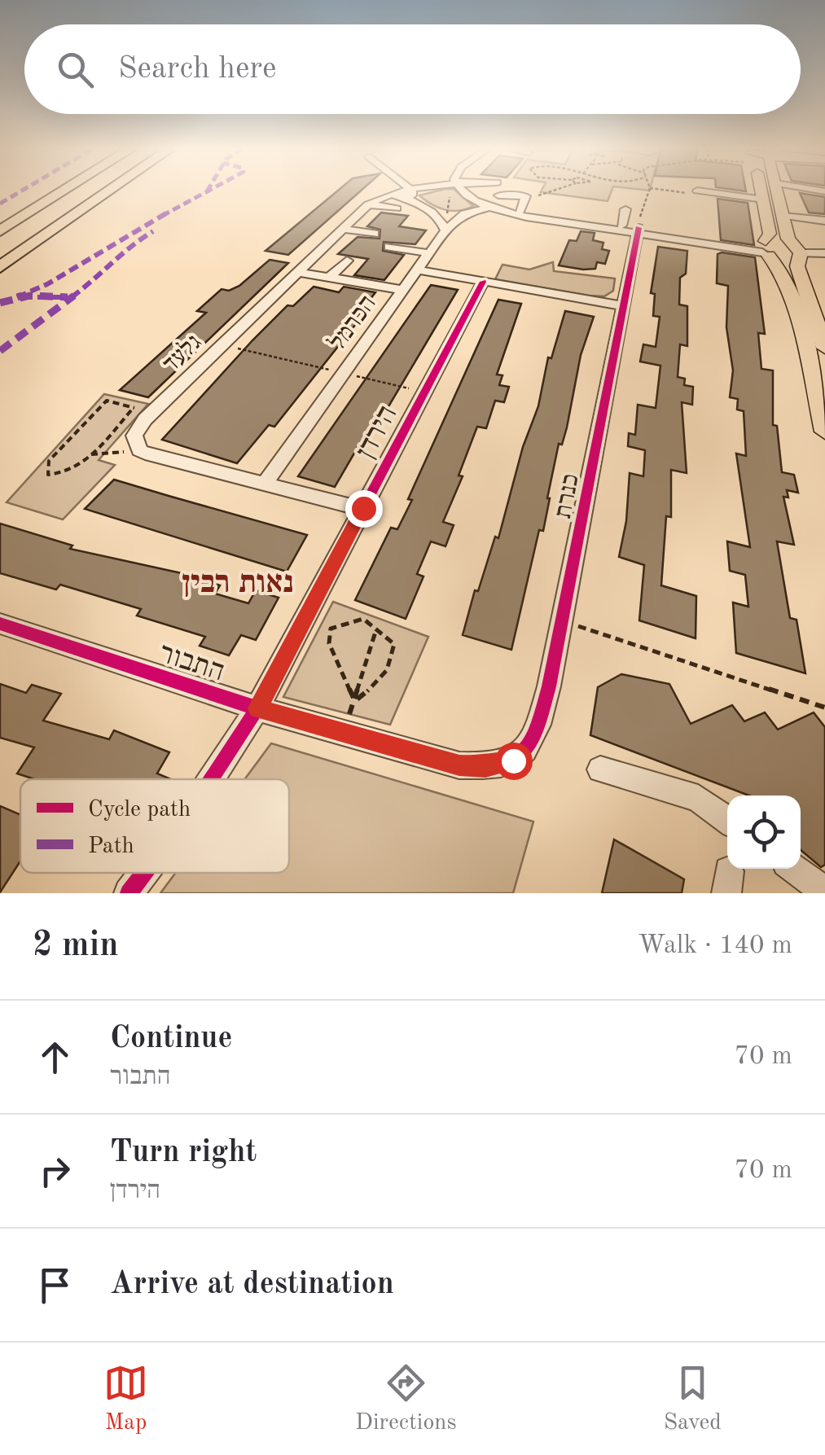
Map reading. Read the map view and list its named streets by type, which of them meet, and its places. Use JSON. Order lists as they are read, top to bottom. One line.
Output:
{"streets":{"street":["הכרמל","גלעד","הירדן","כנרת","התבור"]},"crossings":[["הירדן","התבור"],["כנרת","התבור"]],"districts":["נאות רבין"],"legend":["Cycle path","Path"],"page":{"search":"Search here","heading":["2 min","Walk · 140 m"],"list":[["Continue","התבור","70 m"],["Turn right","הירדן","70 m"],"Arrive at destination"],"nav":["Map","Directions","Saved"]}}
